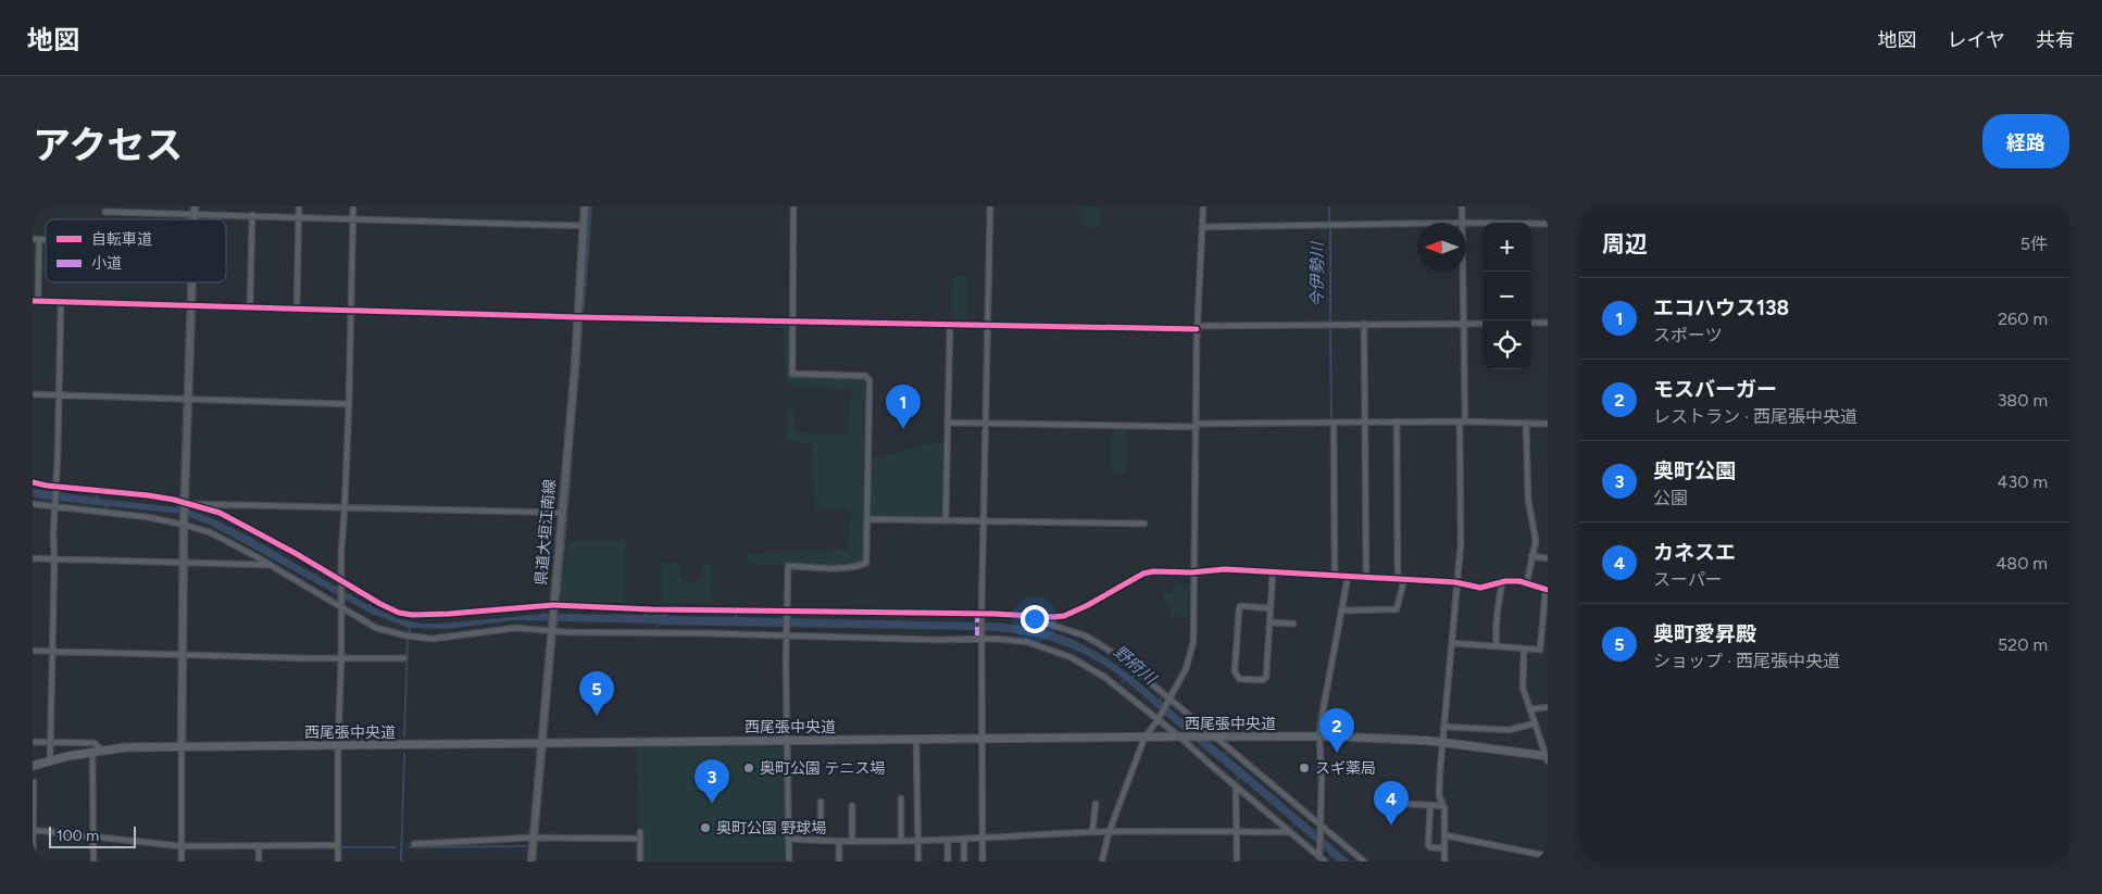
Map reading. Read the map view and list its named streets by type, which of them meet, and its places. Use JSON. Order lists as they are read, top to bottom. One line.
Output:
{"streets":{"main road":["県道大垣江南線","西尾張中央道"]},"crossings":[["県道大垣江南線","西尾張中央道"]],"water":["今伊勢川","野府川"],"places":["奥町公園 テニス場","スギ薬局","奥町公園 野球場"],"legend":["自転車道","小道"],"scale_bar":"100 m","north":"left","page":{"header":"地図","nav":["地図","レイヤ","共有"],"title":"アクセス","buttons":"経路","heading":["周辺","5件"],"map_buttons":["+","−"],"list":[{"mark":"1","name":"エコハウス138","note":"スポーツ","value":"260 m"},{"mark":"2","name":"モスバーガー","note":"レストラン · 西尾張中央道","value":"380 m"},{"mark":"3","name":"奥町公園","note":"公園","value":"430 m"},{"mark":"4","name":"カネスエ","note":"スーパー","value":"480 m"},{"mark":"5","name":"奥町愛昇殿","note":"ショップ · 西尾張中央道","value":"520 m"}],"pins":["1","5","2","3","4"],"scale":"100 m"}}
